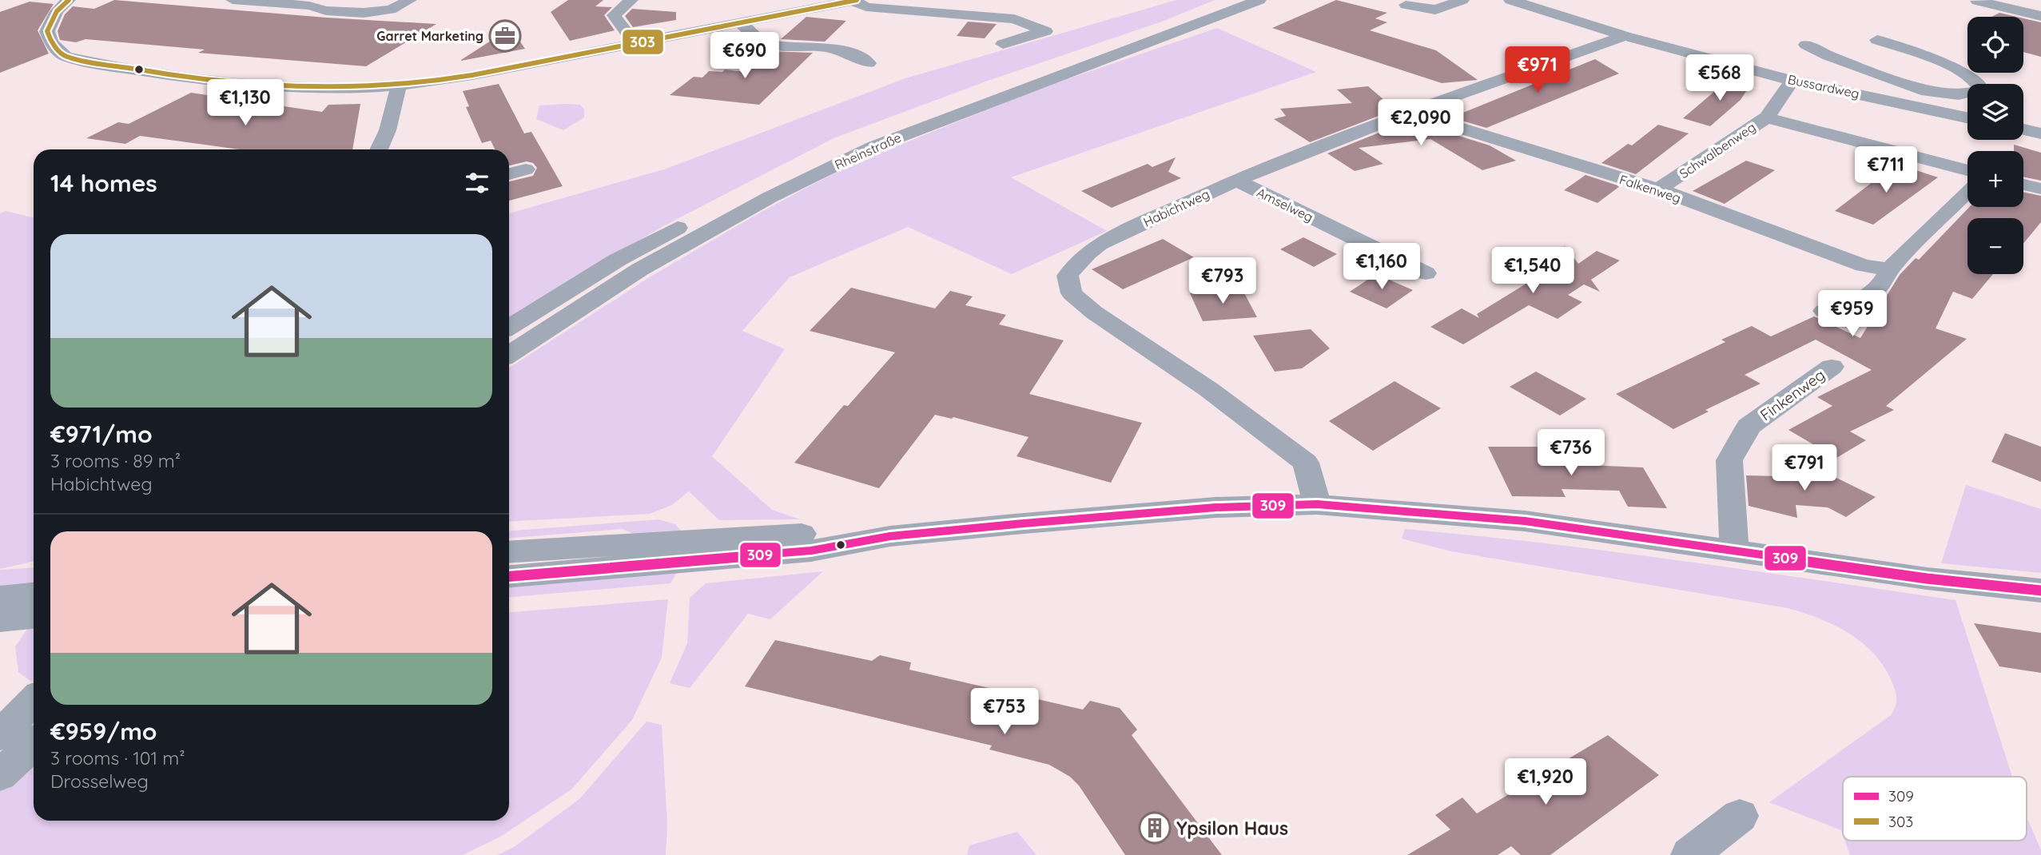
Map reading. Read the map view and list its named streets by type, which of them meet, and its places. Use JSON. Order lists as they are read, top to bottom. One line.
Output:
{"streets":{"street":["Bussardweg","Schwalbenweg","Rheinstraße","Falkenweg","Amselweg","Habichtweg","Finkenweg"]},"crossings":[["Bussardweg","Schwalbenweg"],["Bussardweg","Habichtweg"],["Schwalbenweg","Falkenweg"],["Falkenweg","Habichtweg"],["Amselweg","Habichtweg"]],"places":{"office":["Garret Marketing"],"building":["Ypsilon Haus"]},"lines":["transit line 303","transit line 309"],"legend":["309","303"],"page":{"map_buttons":["+","−"],"price":["€690","€971","€568","€1,130","€2,090","€711","€1,160","€1,540","€793","€959","€736","€791","€753","€1,920"],"heading":"14 homes","list":[{"name":"€971/mo","note":"3 rooms · 89 m² · Habichtweg"},{"name":"€959/mo","note":"3 rooms · 101 m² · Drosselweg"}]}}
